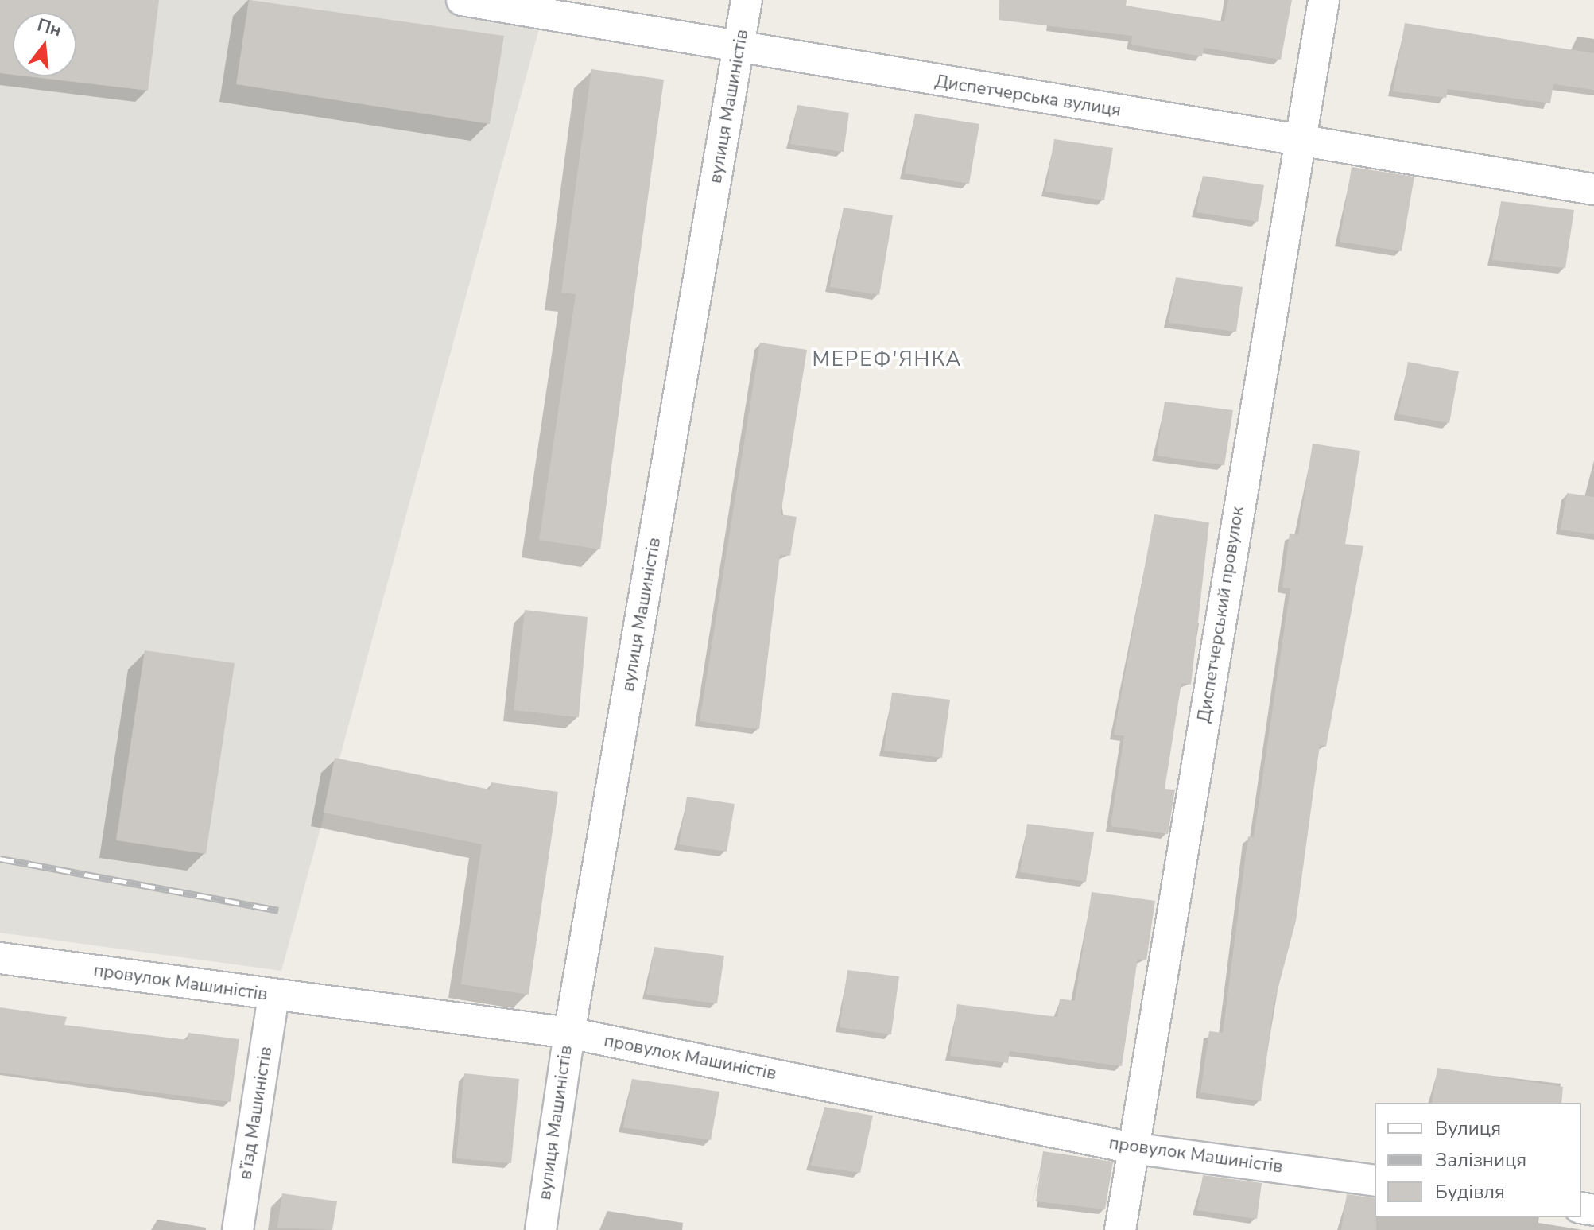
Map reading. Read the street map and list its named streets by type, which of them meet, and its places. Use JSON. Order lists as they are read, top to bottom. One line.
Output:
{"streets":{"street":["Диспетчерська вулиця","вулиця Машиністів","Диспетчерський провулок","провулок Машиністів","в’їзд Машиністів"]},"crossings":[["Диспетчерська вулиця","вулиця Машиністів"],["Диспетчерська вулиця","Диспетчерський провулок"],["вулиця Машиністів","провулок Машиністів"],["Диспетчерський провулок","провулок Машиністів"],["провулок Машиністів","в’їзд Машиністів"]],"districts":["МЕРЕФ'ЯНКА"],"legend":["Вулиця","Залізниця","Будівля"],"north":"top"}
